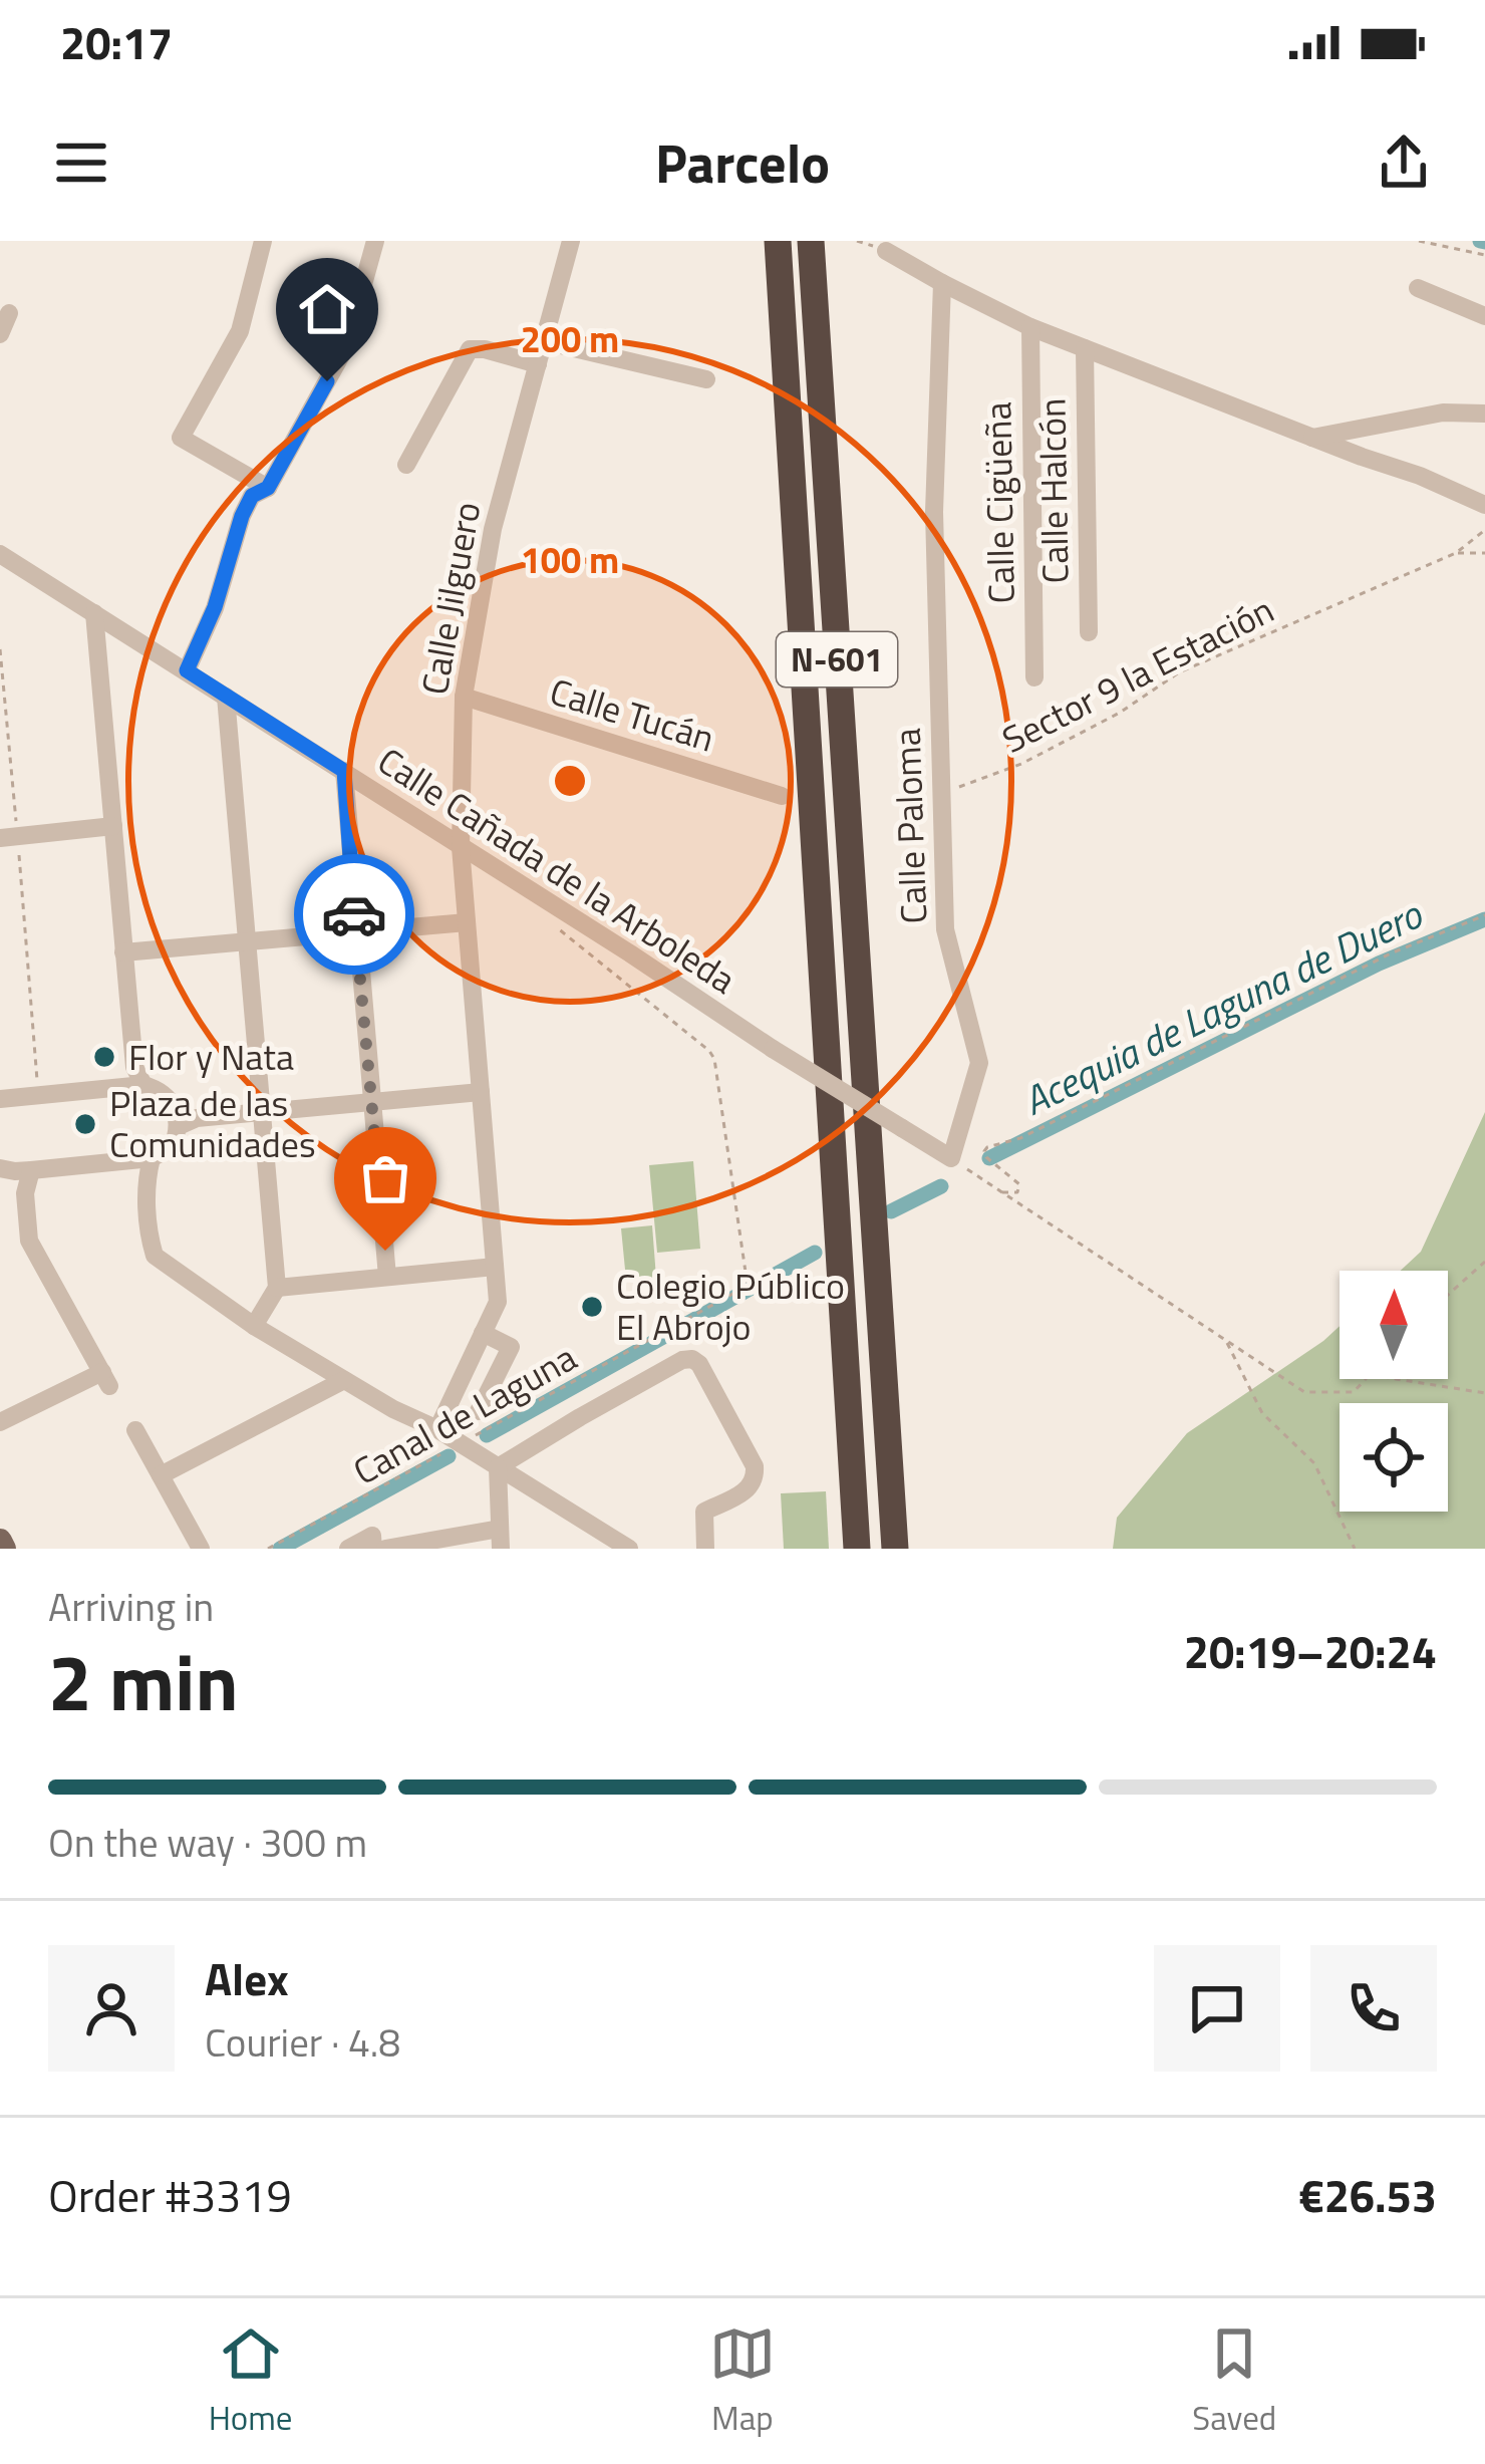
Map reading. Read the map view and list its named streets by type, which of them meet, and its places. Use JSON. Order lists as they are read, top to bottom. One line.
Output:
{"streets":{"highway":["N-601"],"street":["Calle Halcón","Calle Cigüeña","Calle Jilguero","Calle Tucán","Calle Paloma","Calle Cañada de la Arboleda"],"path":["Sector 9 la Estación","Canal de Laguna"]},"crossings":[["Calle Jilguero","Calle Tucán"],["Calle Jilguero","Calle Cañada de la Arboleda"],["Sector 9 la Estación","Calle Paloma"],["Calle Paloma","Calle Cañada de la Arboleda"]],"water":["Acequia de Laguna de Duero"],"places":["Flor y Nata","Plaza de las Comunidades","Colegio Público El Abrojo"],"north":"top","page":{"status":"20:17","header":"Parcelo","heading":["2 min","Arriving in","20:19–20:24"],"panel":["Alex","Courier · 4.8","Order #3319","€26.53"],"bar":"On the way · 300 m","tabs":["Home","Map","Saved"]},"rings":["200 m","100 m"]}
